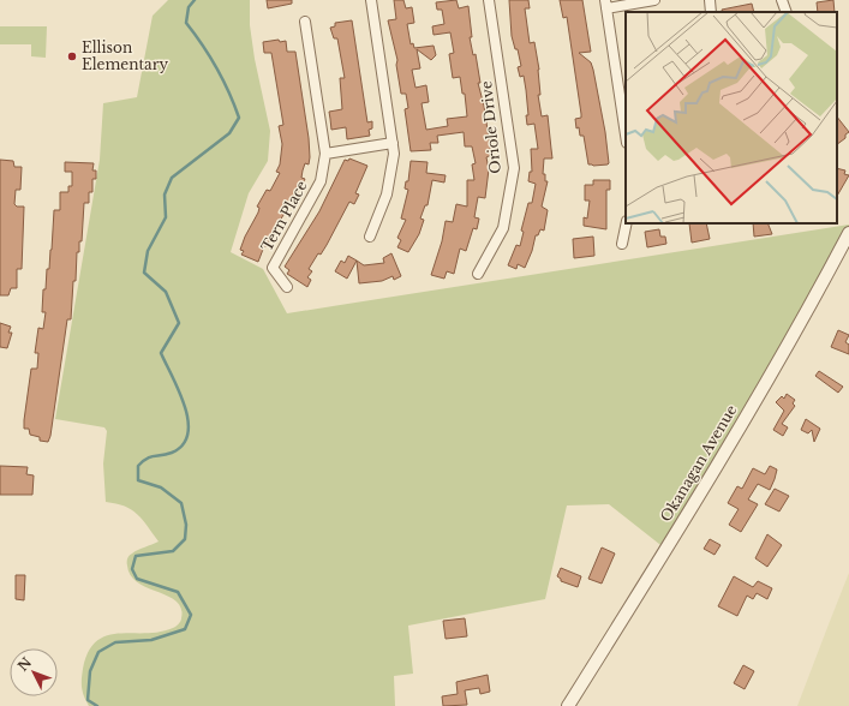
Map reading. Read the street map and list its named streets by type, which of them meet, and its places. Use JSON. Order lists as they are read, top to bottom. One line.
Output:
{"streets":{"street":["Oriole Drive","Tern Place","Okanagan Avenue"]},"places":["Ellison Elementary"],"north":"top left"}
